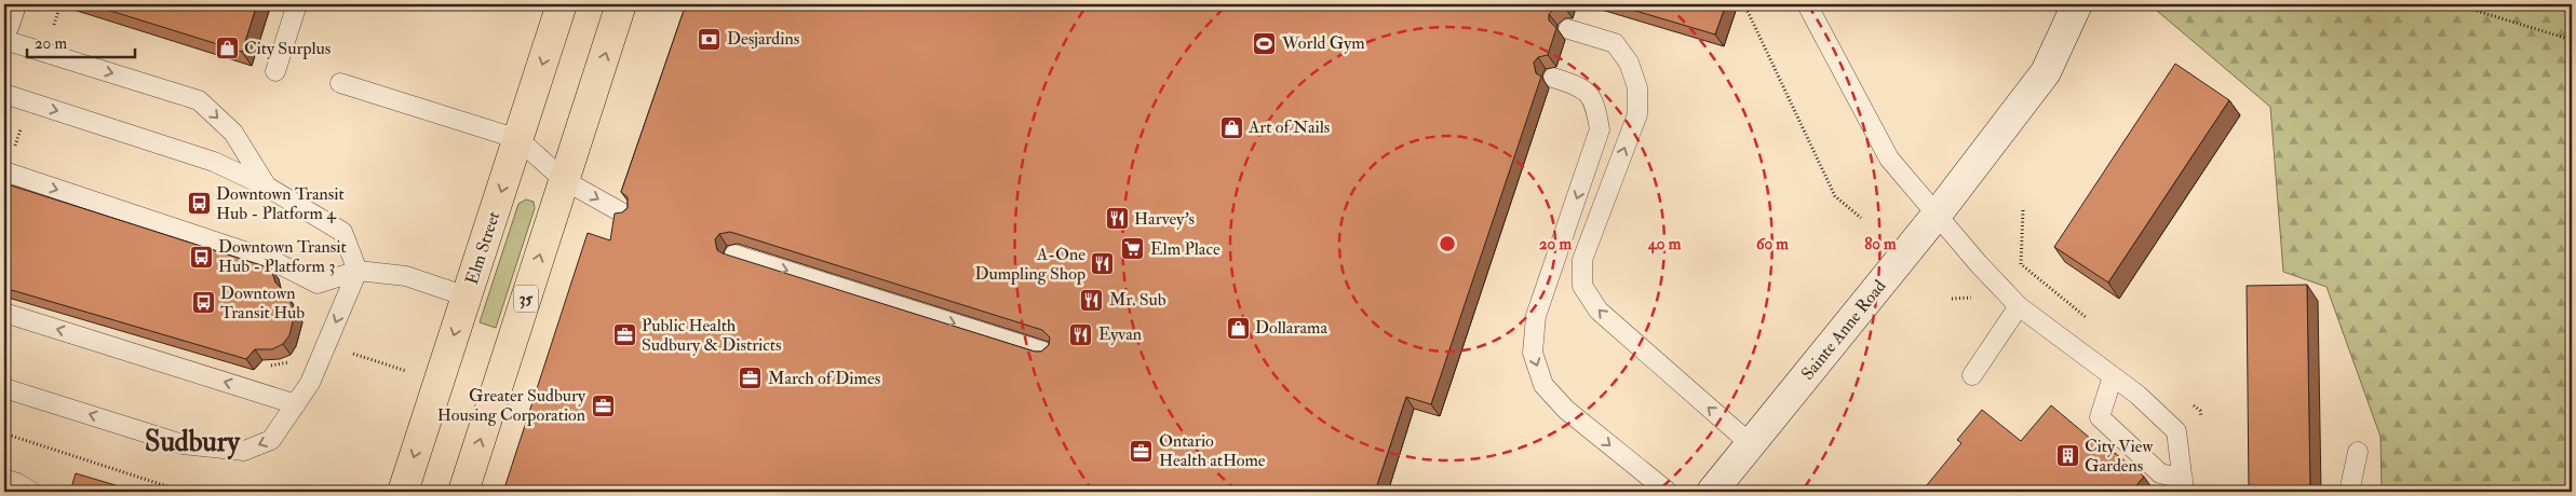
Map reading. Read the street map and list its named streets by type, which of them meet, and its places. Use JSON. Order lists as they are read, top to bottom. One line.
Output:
{"streets":{"main road":["Elm Street","35","Sainte Anne Road"]},"districts":["Sudbury"],"places":{"bank":["Desjardins"],"sports":["World Gym"],"shop":["City Surplus","Art of Nails","Dollarama"],"bus stop":["Downtown Transit Hub - Platform 4","Downtown Transit Hub - Platform 3","Downtown Transit Hub"],"restaurant":["Harvey's","A-One Dumpling Shop","Mr. Sub","Eyvan"],"supermarket":["Elm Place"],"office":["Public Health Sudbury & Districts","March of Dimes","Greater Sudbury Housing Corporation","Ontario Health atHome"],"building":["City View Gardens"]},"scale_bar":"20 m","rings":["20 m","40 m","60 m","80 m"]}
